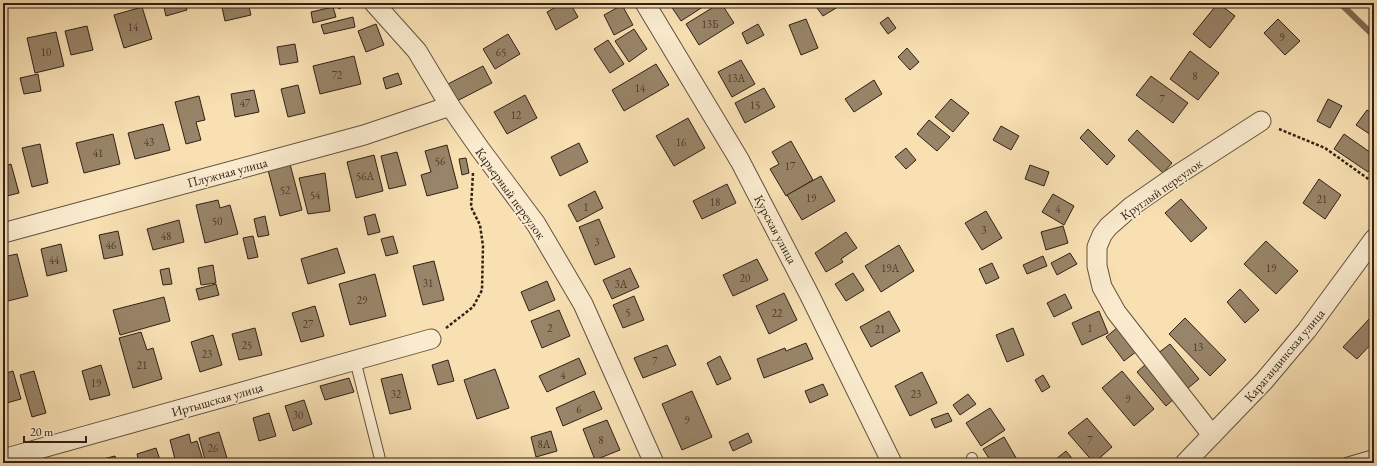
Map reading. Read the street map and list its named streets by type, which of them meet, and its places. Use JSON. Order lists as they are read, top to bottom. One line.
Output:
{"streets":{"street":["Плужная улица","Круглый переулок","Карьерный переулок","Курская улица","Карагандинская улица","Иртышская улица"]},"crossings":[["Плужная улица","Карьерный переулок"],["Круглый переулок","Карагандинская улица"]],"house_numbers":["13Б","14","9","10","65","72","8","13А","14","7","47","15","12","43","16","41","56","17","56А","52","54","19","21","18","1","4","50","3","48","3","46","44","19А","19","20","31","3А","29","5","22","27","2","1","21","25","13","23","7","21","4","19","32","23","9","6","30","9","8","7","8А","26"],"scale_bar":"20 m"}
